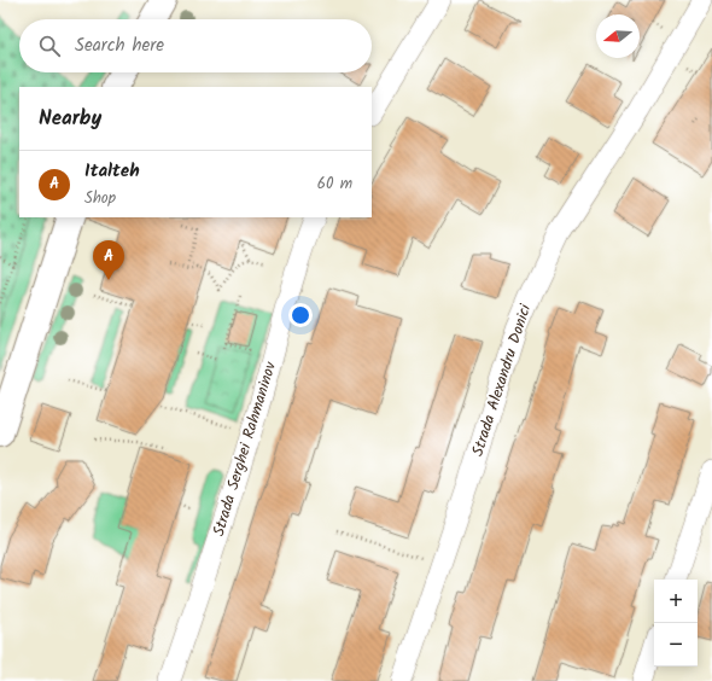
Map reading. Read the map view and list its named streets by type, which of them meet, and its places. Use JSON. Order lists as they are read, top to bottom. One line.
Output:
{"streets":{"street":["Strada Alexandru Donici","Strada Serghei Rahmaninov"]},"north":"left","page":{"search":"Search here","heading":"Nearby","list":[{"mark":"A","name":"Italteh","note":"Shop","value":"60 m"}],"pins":"A","map_buttons":["+","−"]}}
